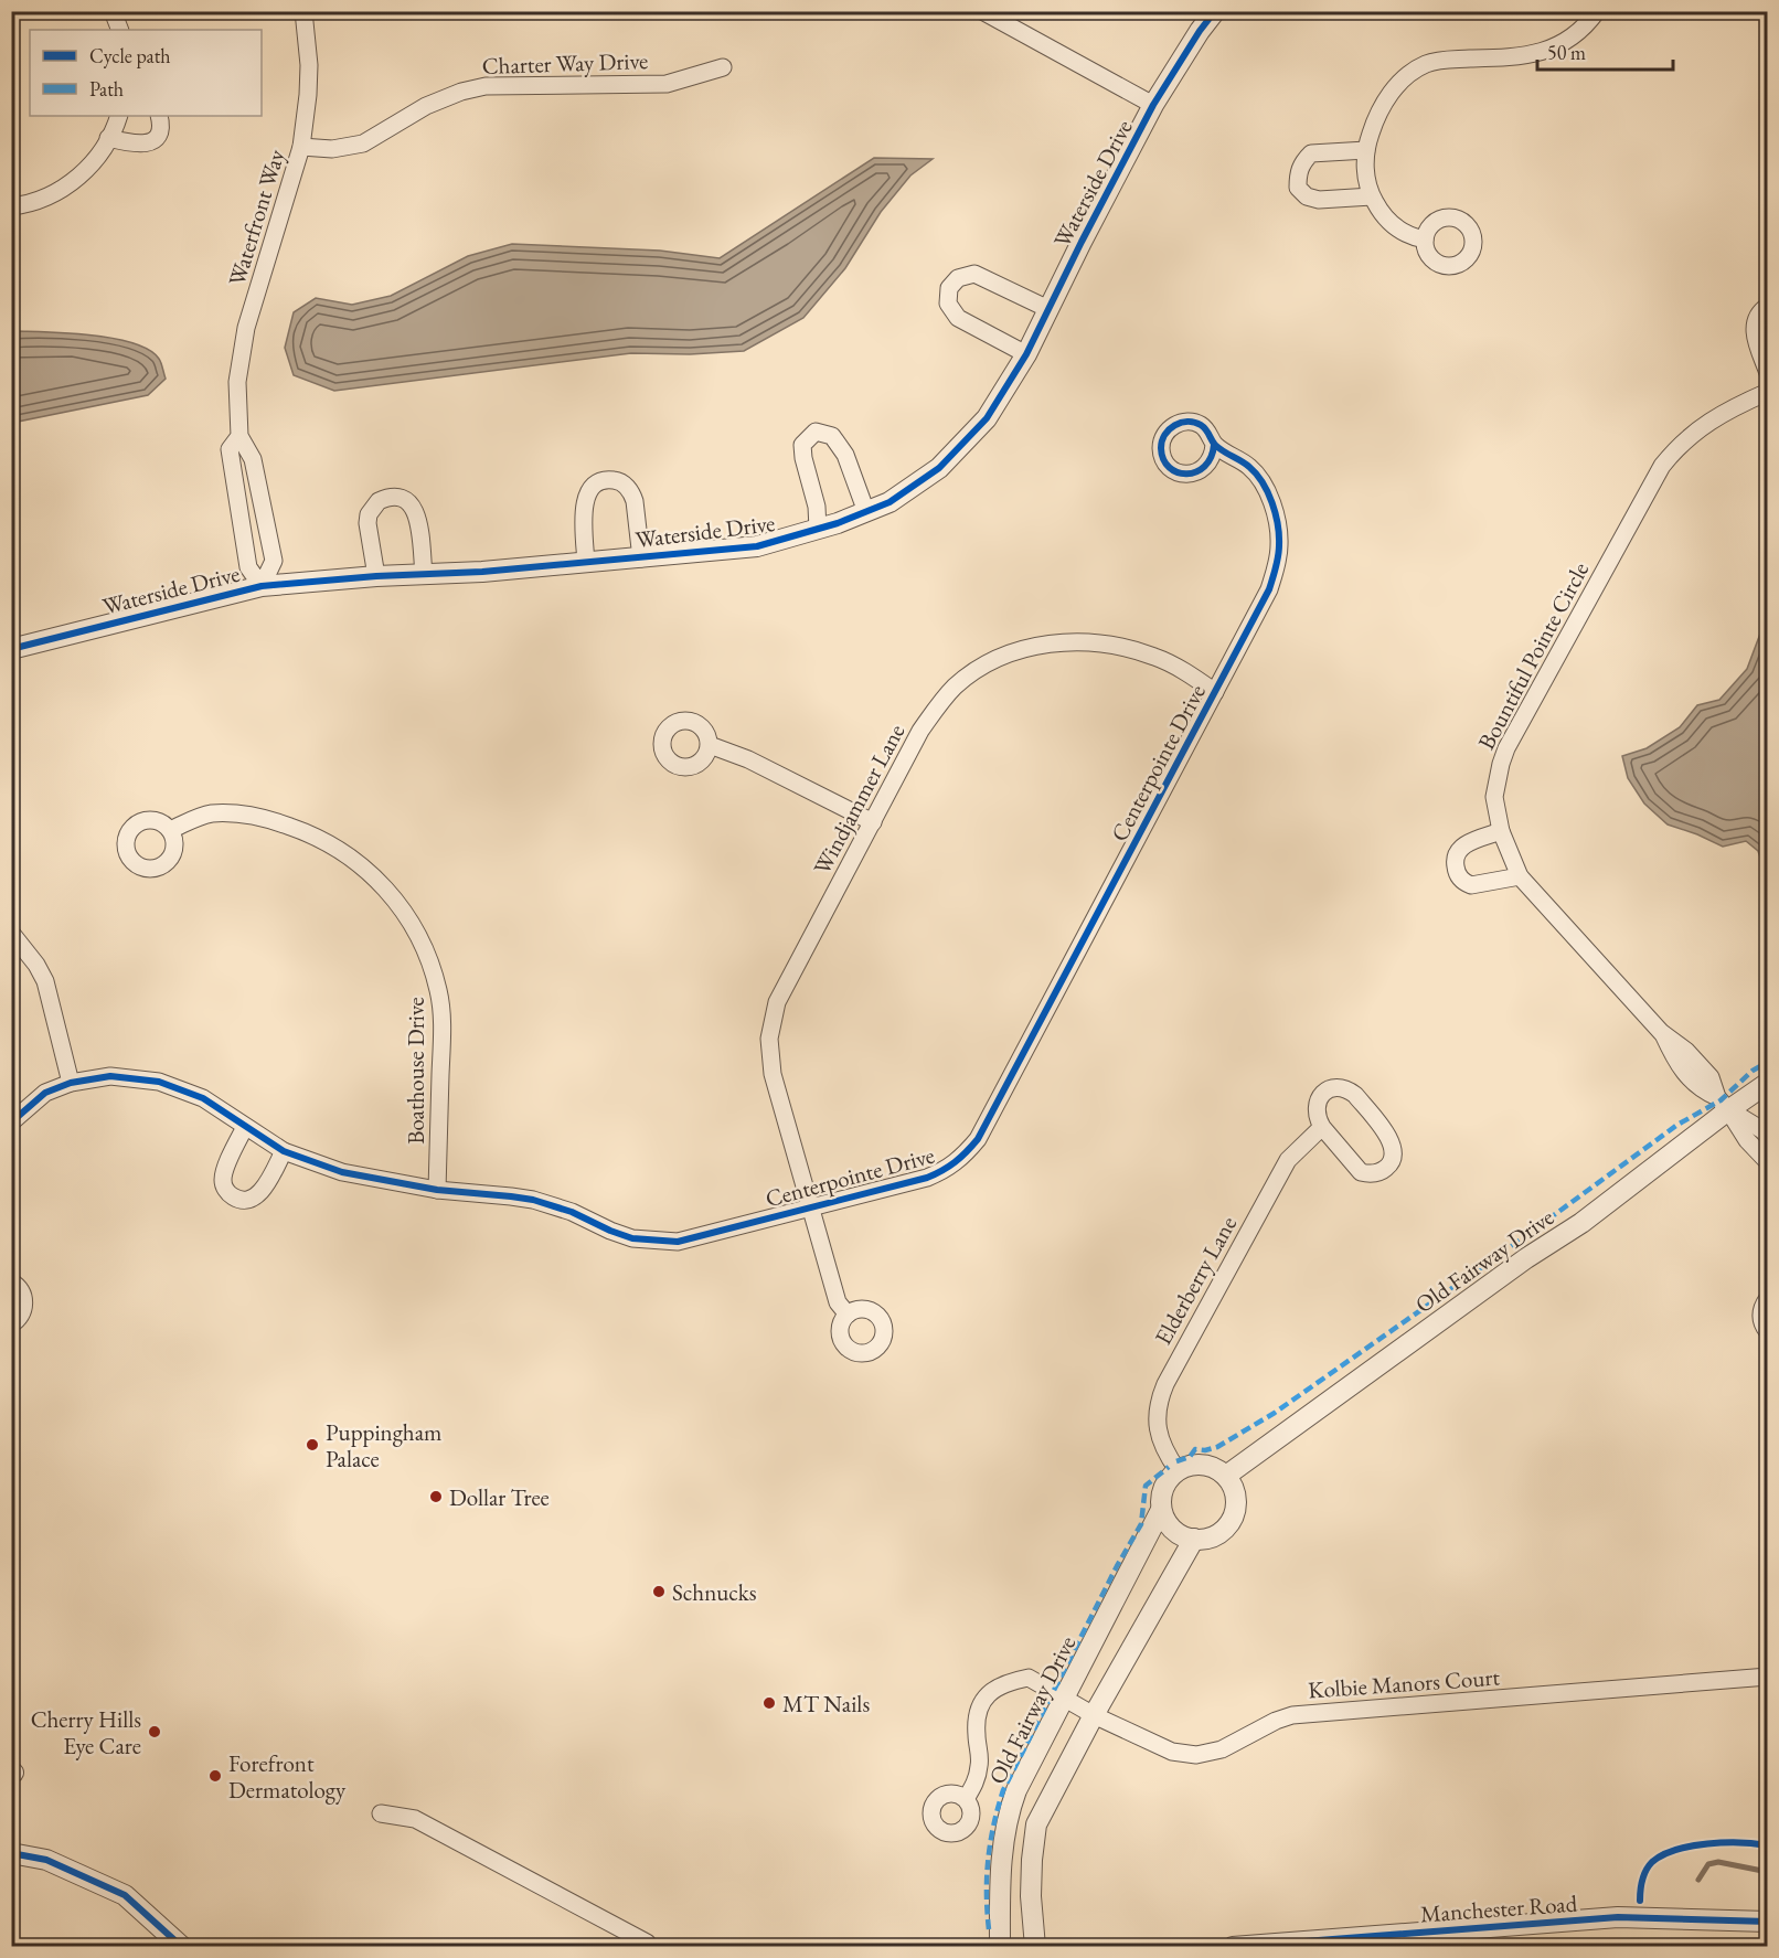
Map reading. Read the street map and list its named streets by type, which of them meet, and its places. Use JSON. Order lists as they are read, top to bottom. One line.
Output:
{"streets":{"street":["Charter Way Drive","Waterside Drive","Waterfront Way","Bountiful Pointe Circle","Centerpointe Drive","Windjammer Lane","Boathouse Drive","Old Fairway Drive","Elderberry Lane","Kolbie Manors Court","Manchester Road"]},"crossings":[["Charter Way Drive","Waterfront Way"],["Waterside Drive","Waterfront Way"],["Bountiful Pointe Circle","Old Fairway Drive"],["Centerpointe Drive","Windjammer Lane"],["Centerpointe Drive","Boathouse Drive"],["Old Fairway Drive","Elderberry Lane"],["Old Fairway Drive","Kolbie Manors Court"]],"places":["Puppingham Palace","Dollar Tree","Schnucks","MT Nails","Cherry Hills Eye Care","Forefront Dermatology"],"legend":["Cycle path","Path"],"scale_bar":"50 m"}
